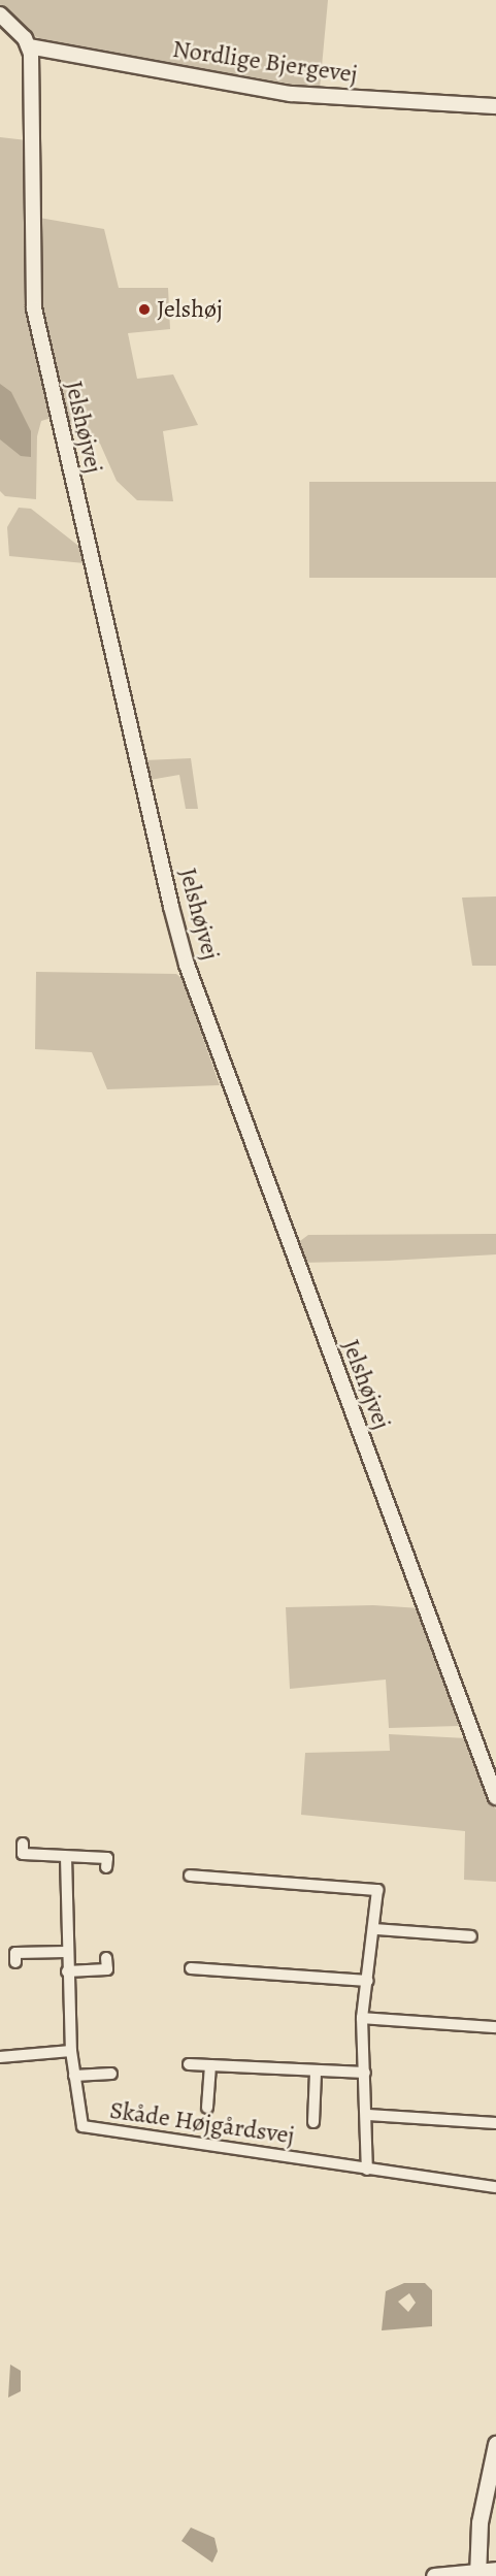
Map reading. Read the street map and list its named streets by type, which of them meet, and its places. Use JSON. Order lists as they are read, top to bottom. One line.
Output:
{"streets":{"street":["Nordlige Bjergevej","Jelshøjvej","Skåde Højgårdsvej"]},"crossings":[["Nordlige Bjergevej","Jelshøjvej"]],"places":["Jelshøj"]}
